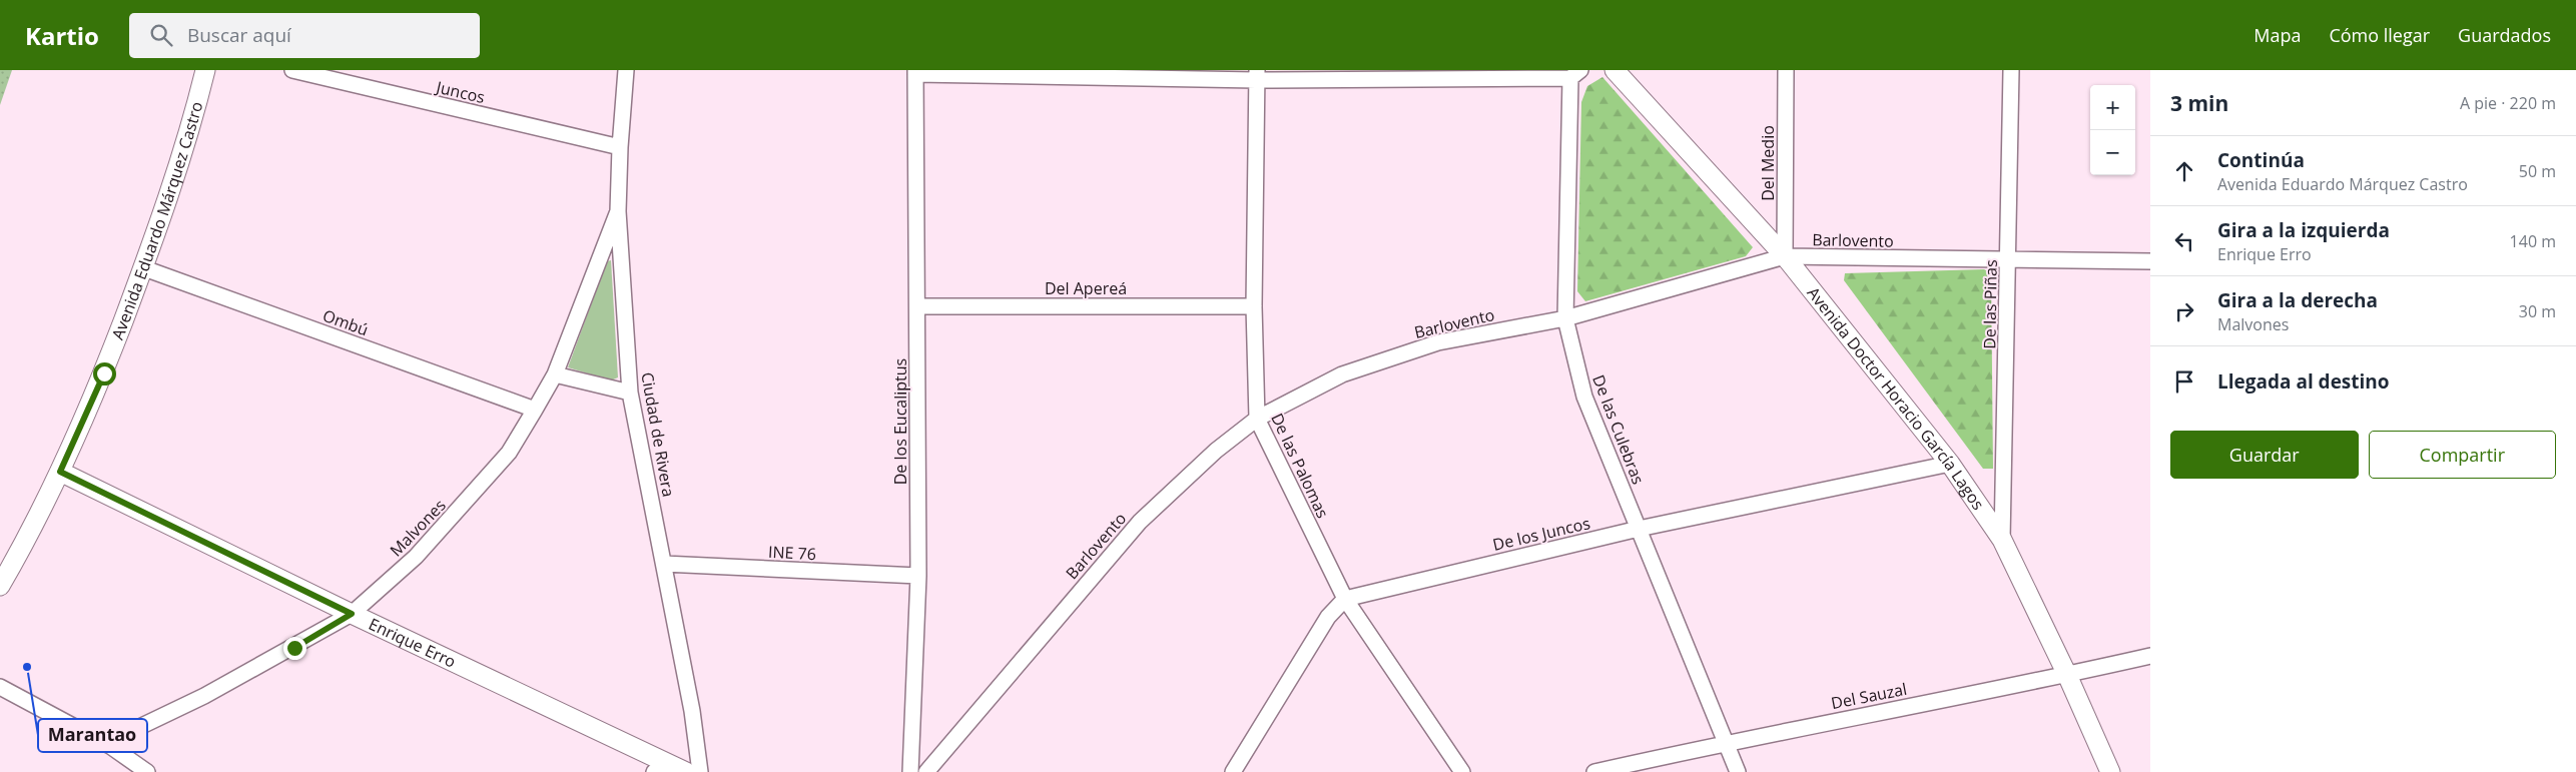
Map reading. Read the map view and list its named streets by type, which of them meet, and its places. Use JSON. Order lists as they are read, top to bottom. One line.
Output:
{"streets":{"street":["Juncos","Del Medio","Avenida Eduardo Márquez Castro","Barlovento","Del Apereá","De las Piñas","Ombú","Avenida Doctor Horacio García Lagos","De los Eucaliptus","De las Culebras","Ciudad de Rivera","De las Palomas","Malvones","De los Juncos","INE 76","Enrique Erro","Del Sauzal"]},"crossings":[["Juncos","Ciudad de Rivera"],["Del Medio","Barlovento"],["Del Medio","Avenida Doctor Horacio García Lagos"],["Avenida Eduardo Márquez Castro","Ombú"],["Avenida Eduardo Márquez Castro","Enrique Erro"],["Barlovento","De las Piñas"],["Barlovento","Avenida Doctor Horacio García Lagos"],["Barlovento","De las Culebras"],["Barlovento","De las Palomas"],["Del Apereá","De los Eucaliptus"],["Del Apereá","De las Palomas"],["De las Piñas","Avenida Doctor Horacio García Lagos"],["Ombú","Malvones"],["Avenida Doctor Horacio García Lagos","De los Juncos"],["Avenida Doctor Horacio García Lagos","Del Sauzal"],["De los Eucaliptus","INE 76"],["De las Culebras","De los Juncos"],["De las Culebras","Del Sauzal"],["Ciudad de Rivera","Malvones"],["Ciudad de Rivera","INE 76"],["De las Palomas","De los Juncos"],["Malvones","Enrique Erro"]],"places":["Marantao"],"page":{"header":"Kartio","search":"Buscar aquí","nav":["Mapa","Cómo llegar","Guardados"],"heading":["3 min","A pie · 220 m"],"map_buttons":["+","−"],"list":[["Continúa","Avenida Eduardo Márquez Castro","50 m"],["Gira a la izquierda","Enrique Erro","140 m"],["Gira a la derecha","Malvones","30 m"],"Llegada al destino"],"buttons":["Guardar","Compartir"]}}
